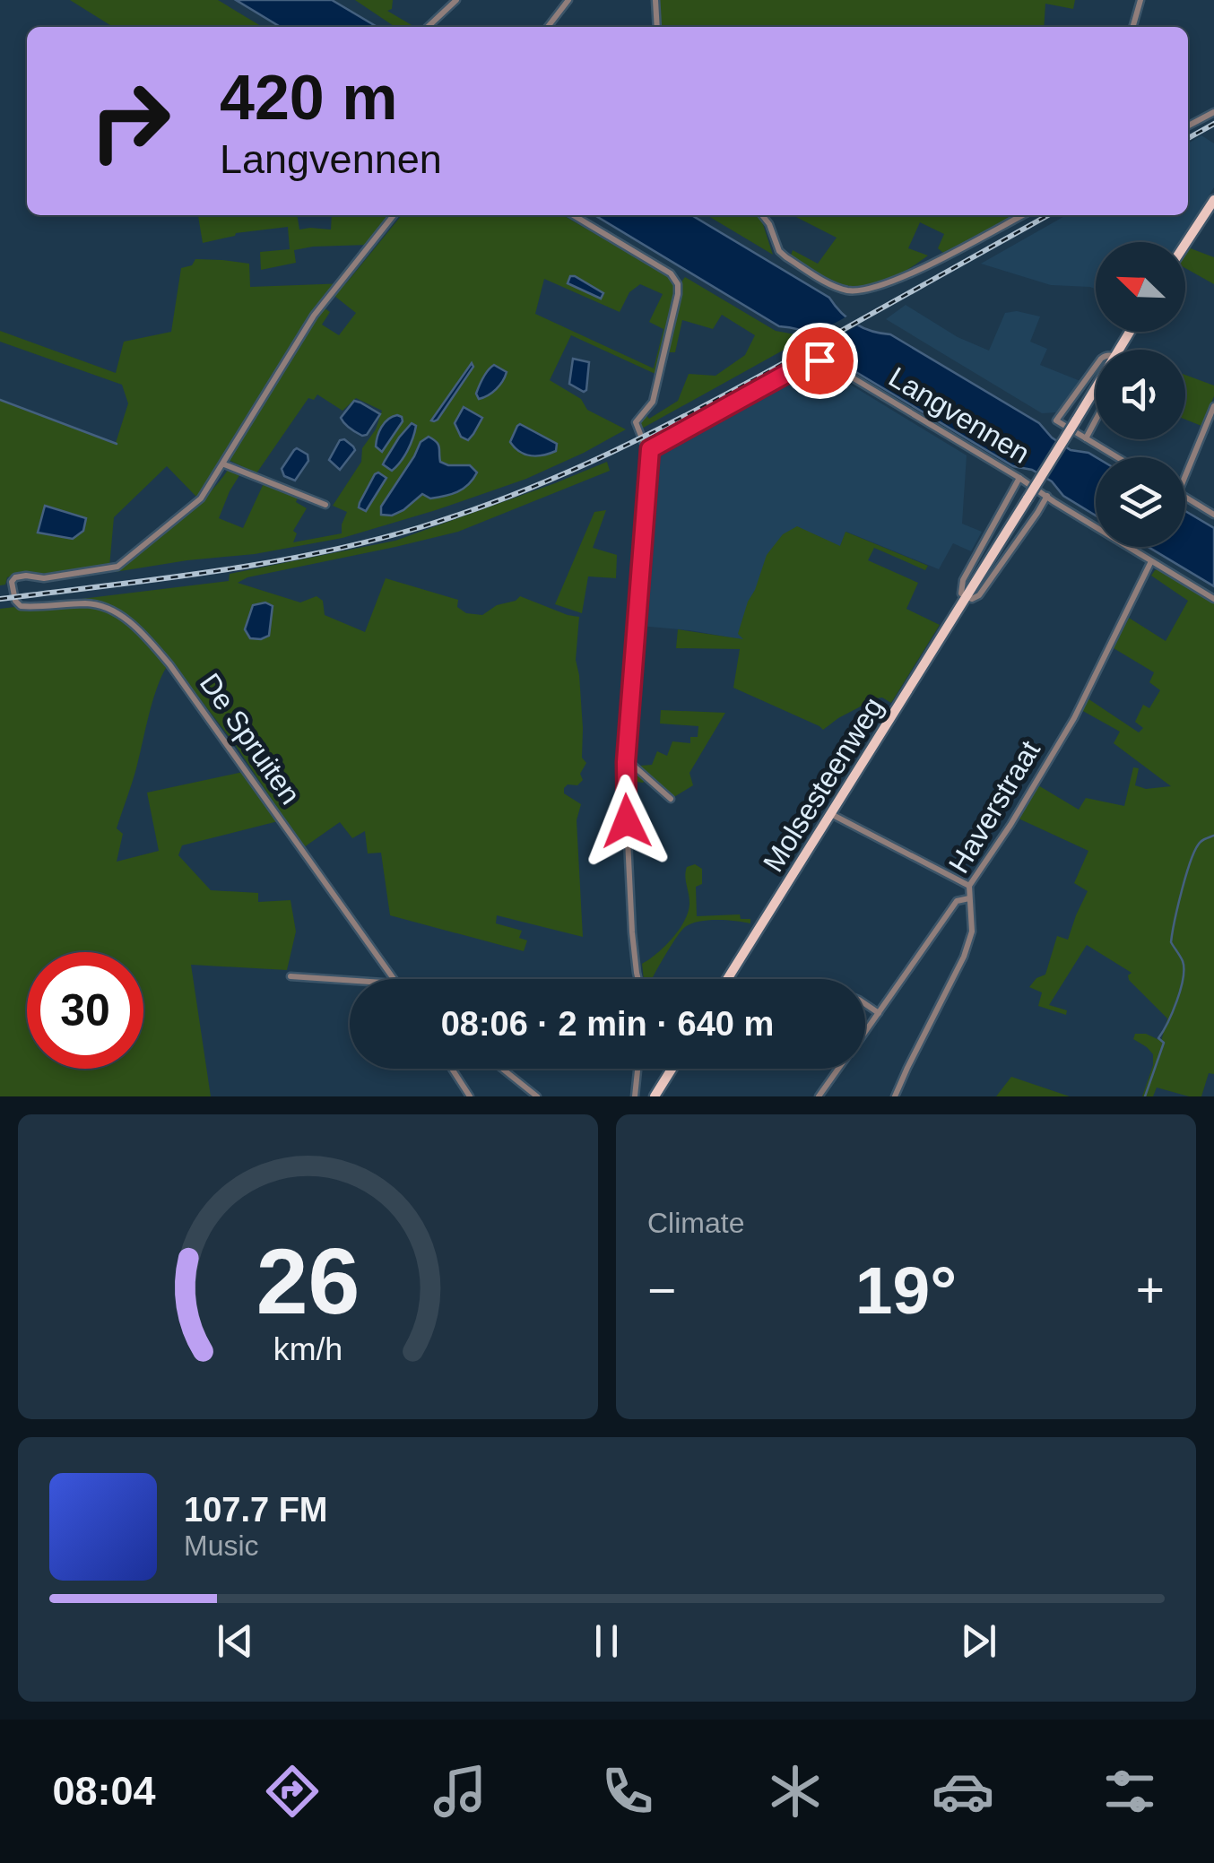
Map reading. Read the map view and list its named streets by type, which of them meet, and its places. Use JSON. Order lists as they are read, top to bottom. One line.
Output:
{"streets":{"main road":["Molsesteenweg"],"street":["Langvennen","De Spruiten","Haverstraat"]},"crossings":[["Langvennen","Molsesteenweg"],["Langvennen","Haverstraat"]],"north":"top left","page":{"turn":["420 m","Langvennen"],"limit":"30","trip":"08:06 · 2 min · 640 m","tile":"Climate","heat":["−","19°","+"],"song":["107.7 FM","Music"],"tabs":"08:04","gauge":["26","km/h"]}}
